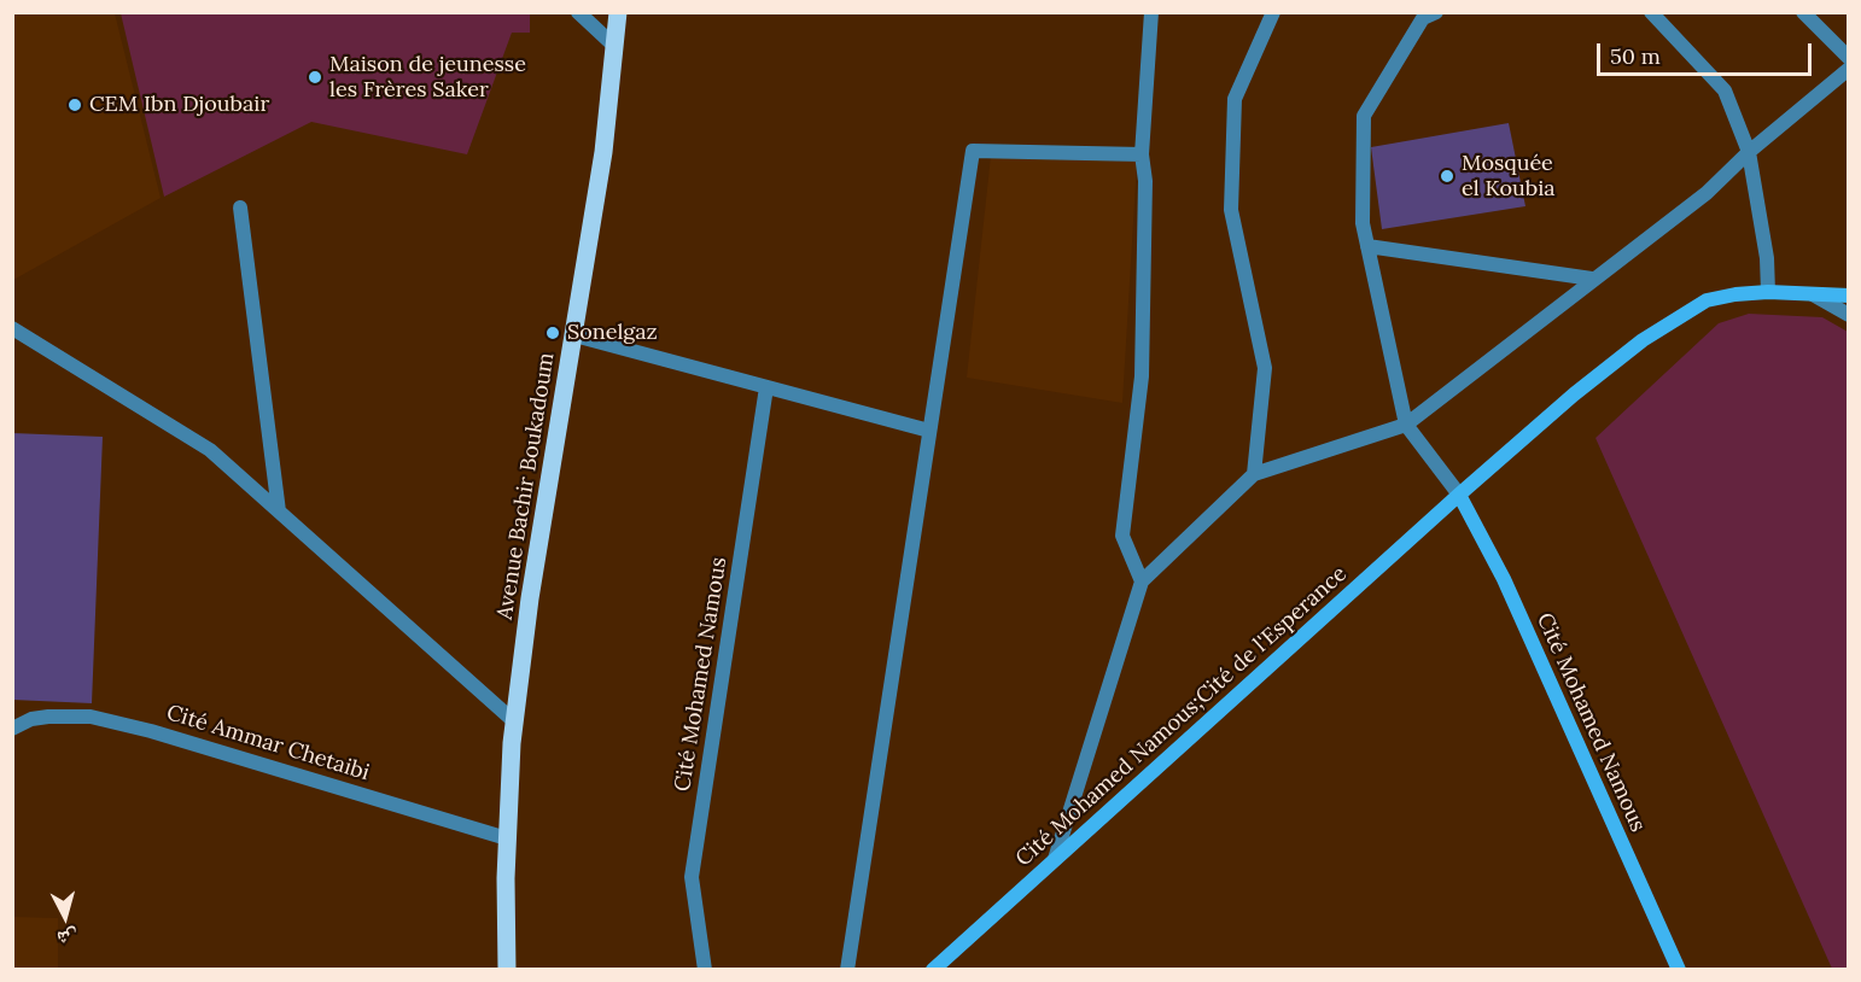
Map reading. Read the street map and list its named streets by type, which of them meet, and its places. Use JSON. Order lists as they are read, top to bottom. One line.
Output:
{"streets":{"main road":["Avenue Bachir Boukadoum","Cité Mohamed Namous","Cité Mohamed Namous;Cité de l'Esperance"],"street":["Cité Ammar Chetaibi"]},"crossings":[["Avenue Bachir Boukadoum","Cité Ammar Chetaibi"],["Cité Mohamed Namous","Cité Mohamed Namous;Cité de l'Esperance"]],"places":["Maison de jeunesse les Frères Saker","CEM Ibn Djoubair","Mosquée el Koubia","Sonelgaz"],"scale_bar":"50 m","north":"bottom"}
